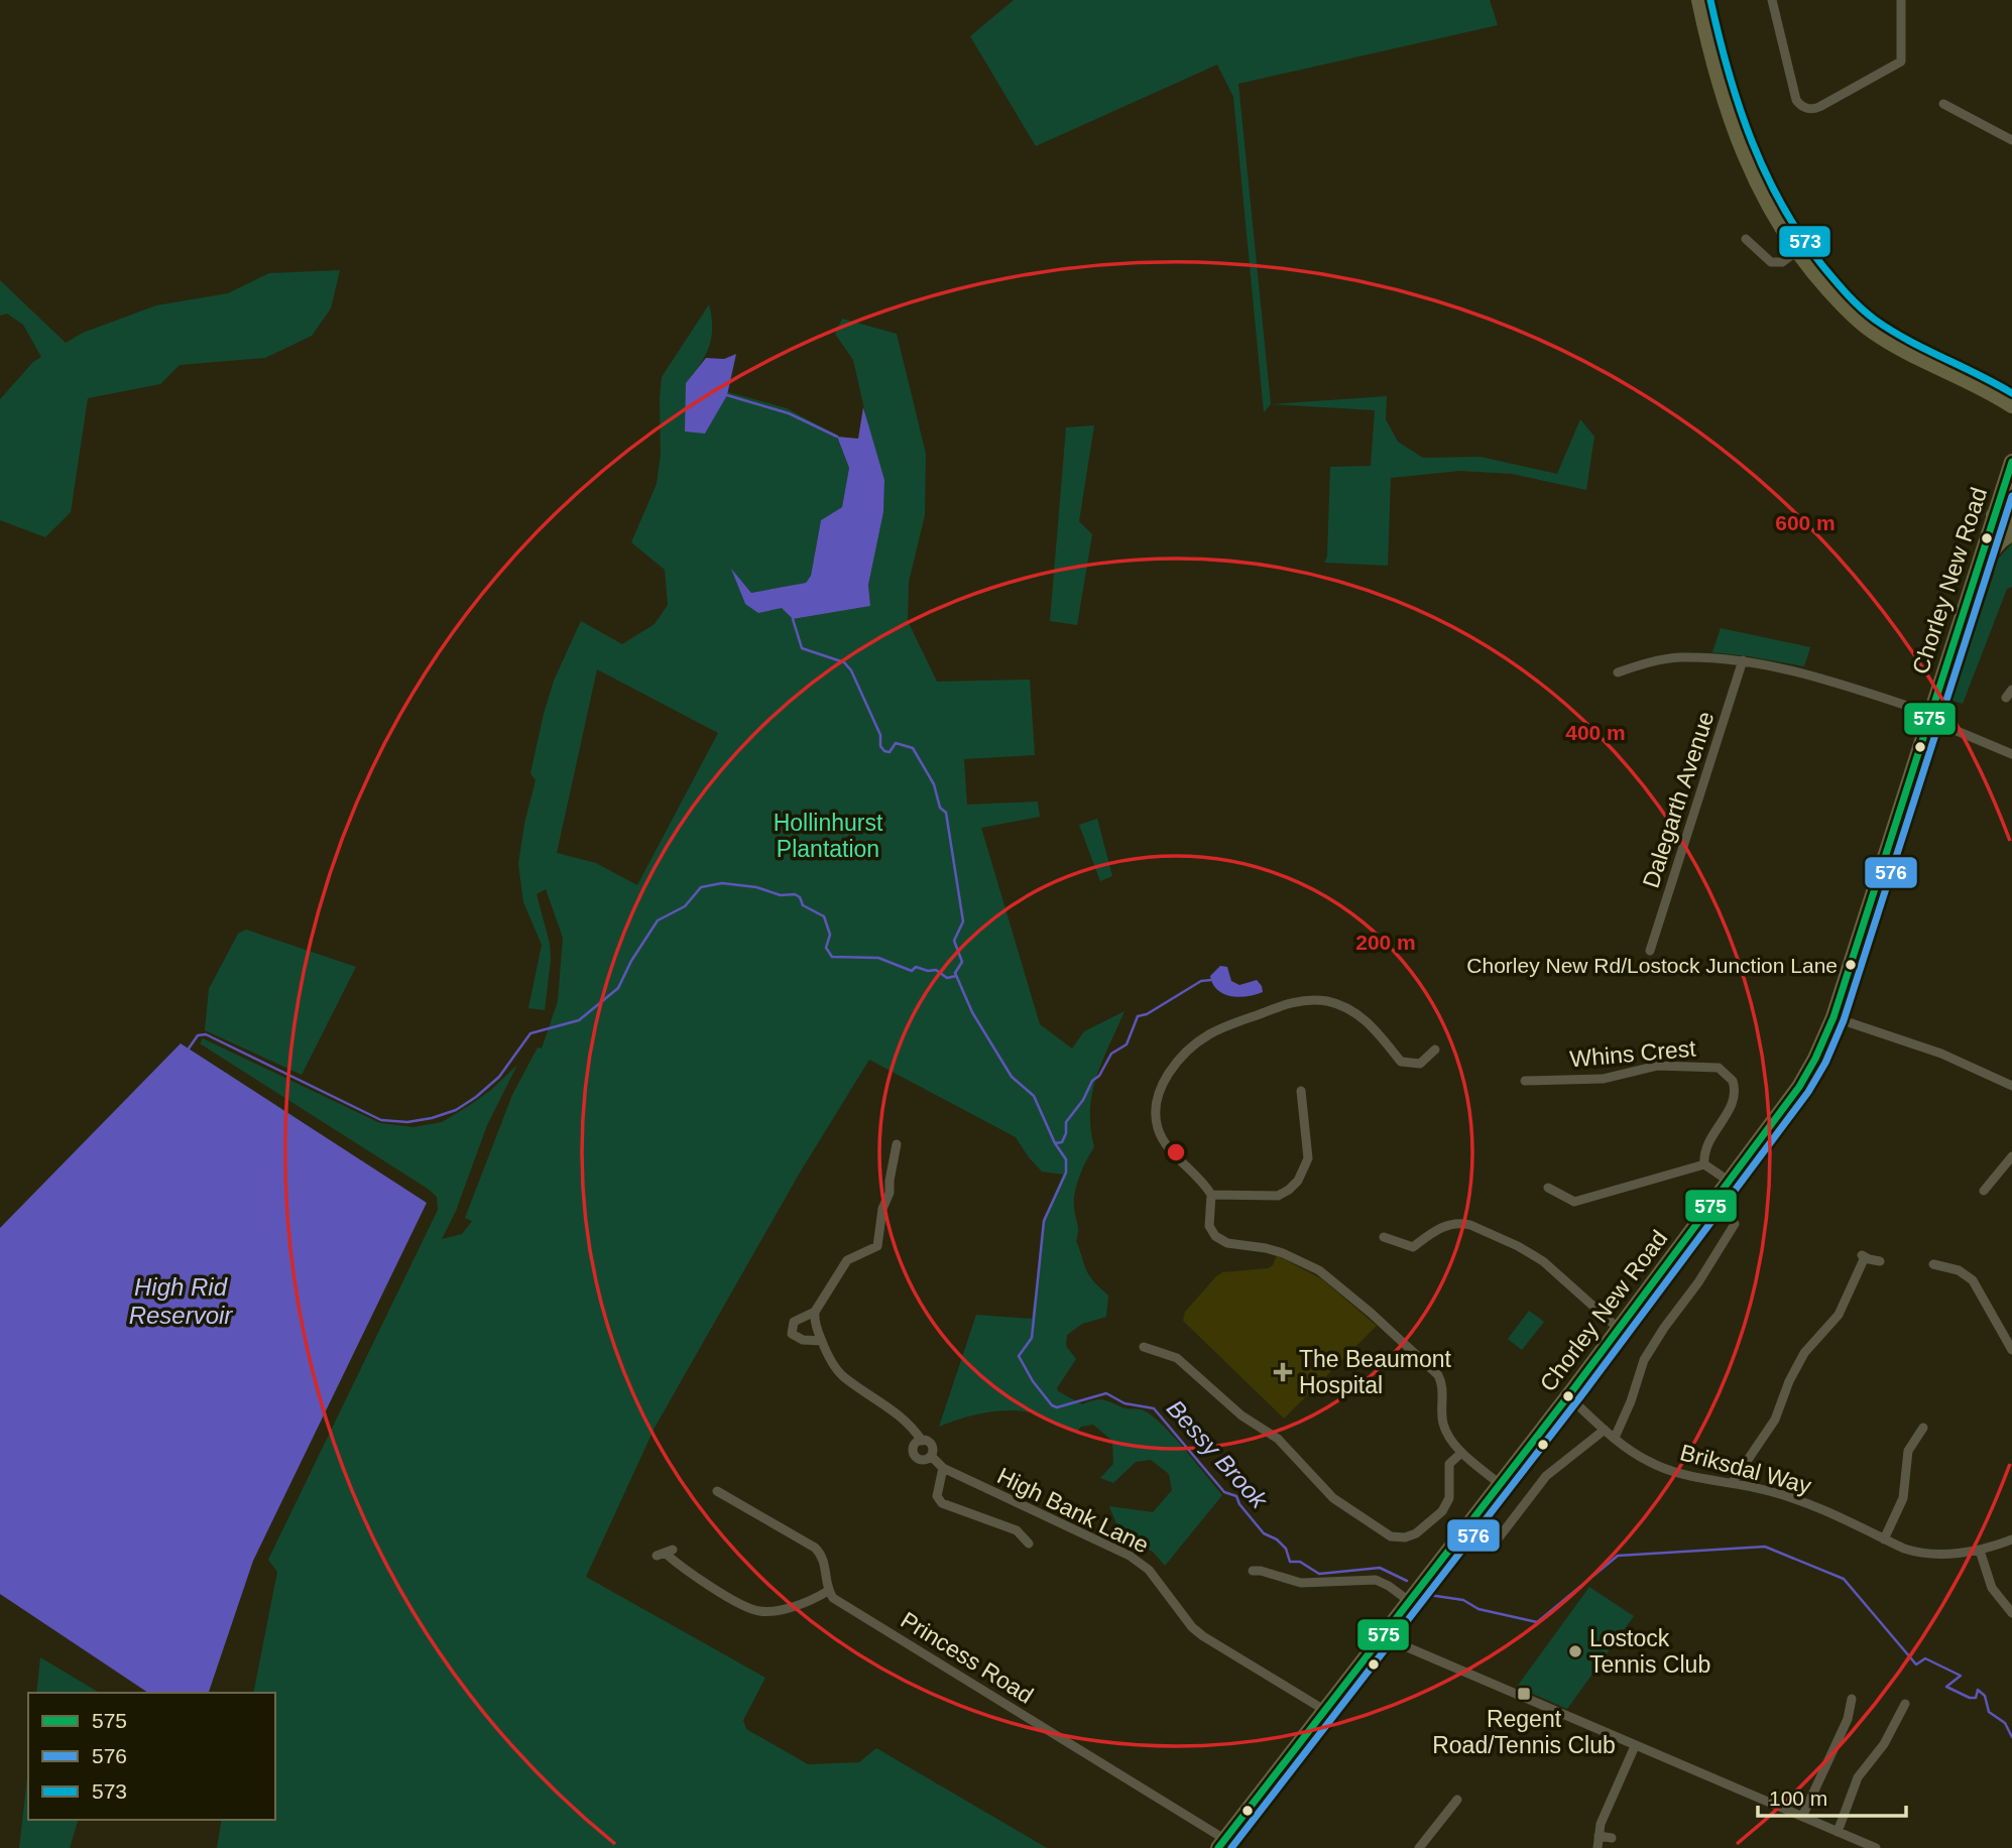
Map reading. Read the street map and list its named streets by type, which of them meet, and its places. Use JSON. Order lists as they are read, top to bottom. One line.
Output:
{"streets":{"highway":["Chorley New Road"],"street":["Dalegarth Avenue","Whins Crest","Briksdal Way","High Bank Lane","Princess Road"]},"crossings":[["Chorley New Road","Briksdal Way"],["Chorley New Road","High Bank Lane"],["Chorley New Road","Princess Road"]],"water":["High Rid Reservoir","Bessy Brook"],"parks":["Hollinhurst Plantation"],"places":{"other":["Chorley New Rd/Lostock Junction Lane","Lostock Tennis Club"],"health":["The Beaumont Hospital"],"transit":["Regent Road/Tennis Club"]},"lines":["transit line 573","transit line 575","transit line 576"],"legend":["575","576","573"],"scale_bar":"100 m","rings":["600 m","400 m","200 m"]}
